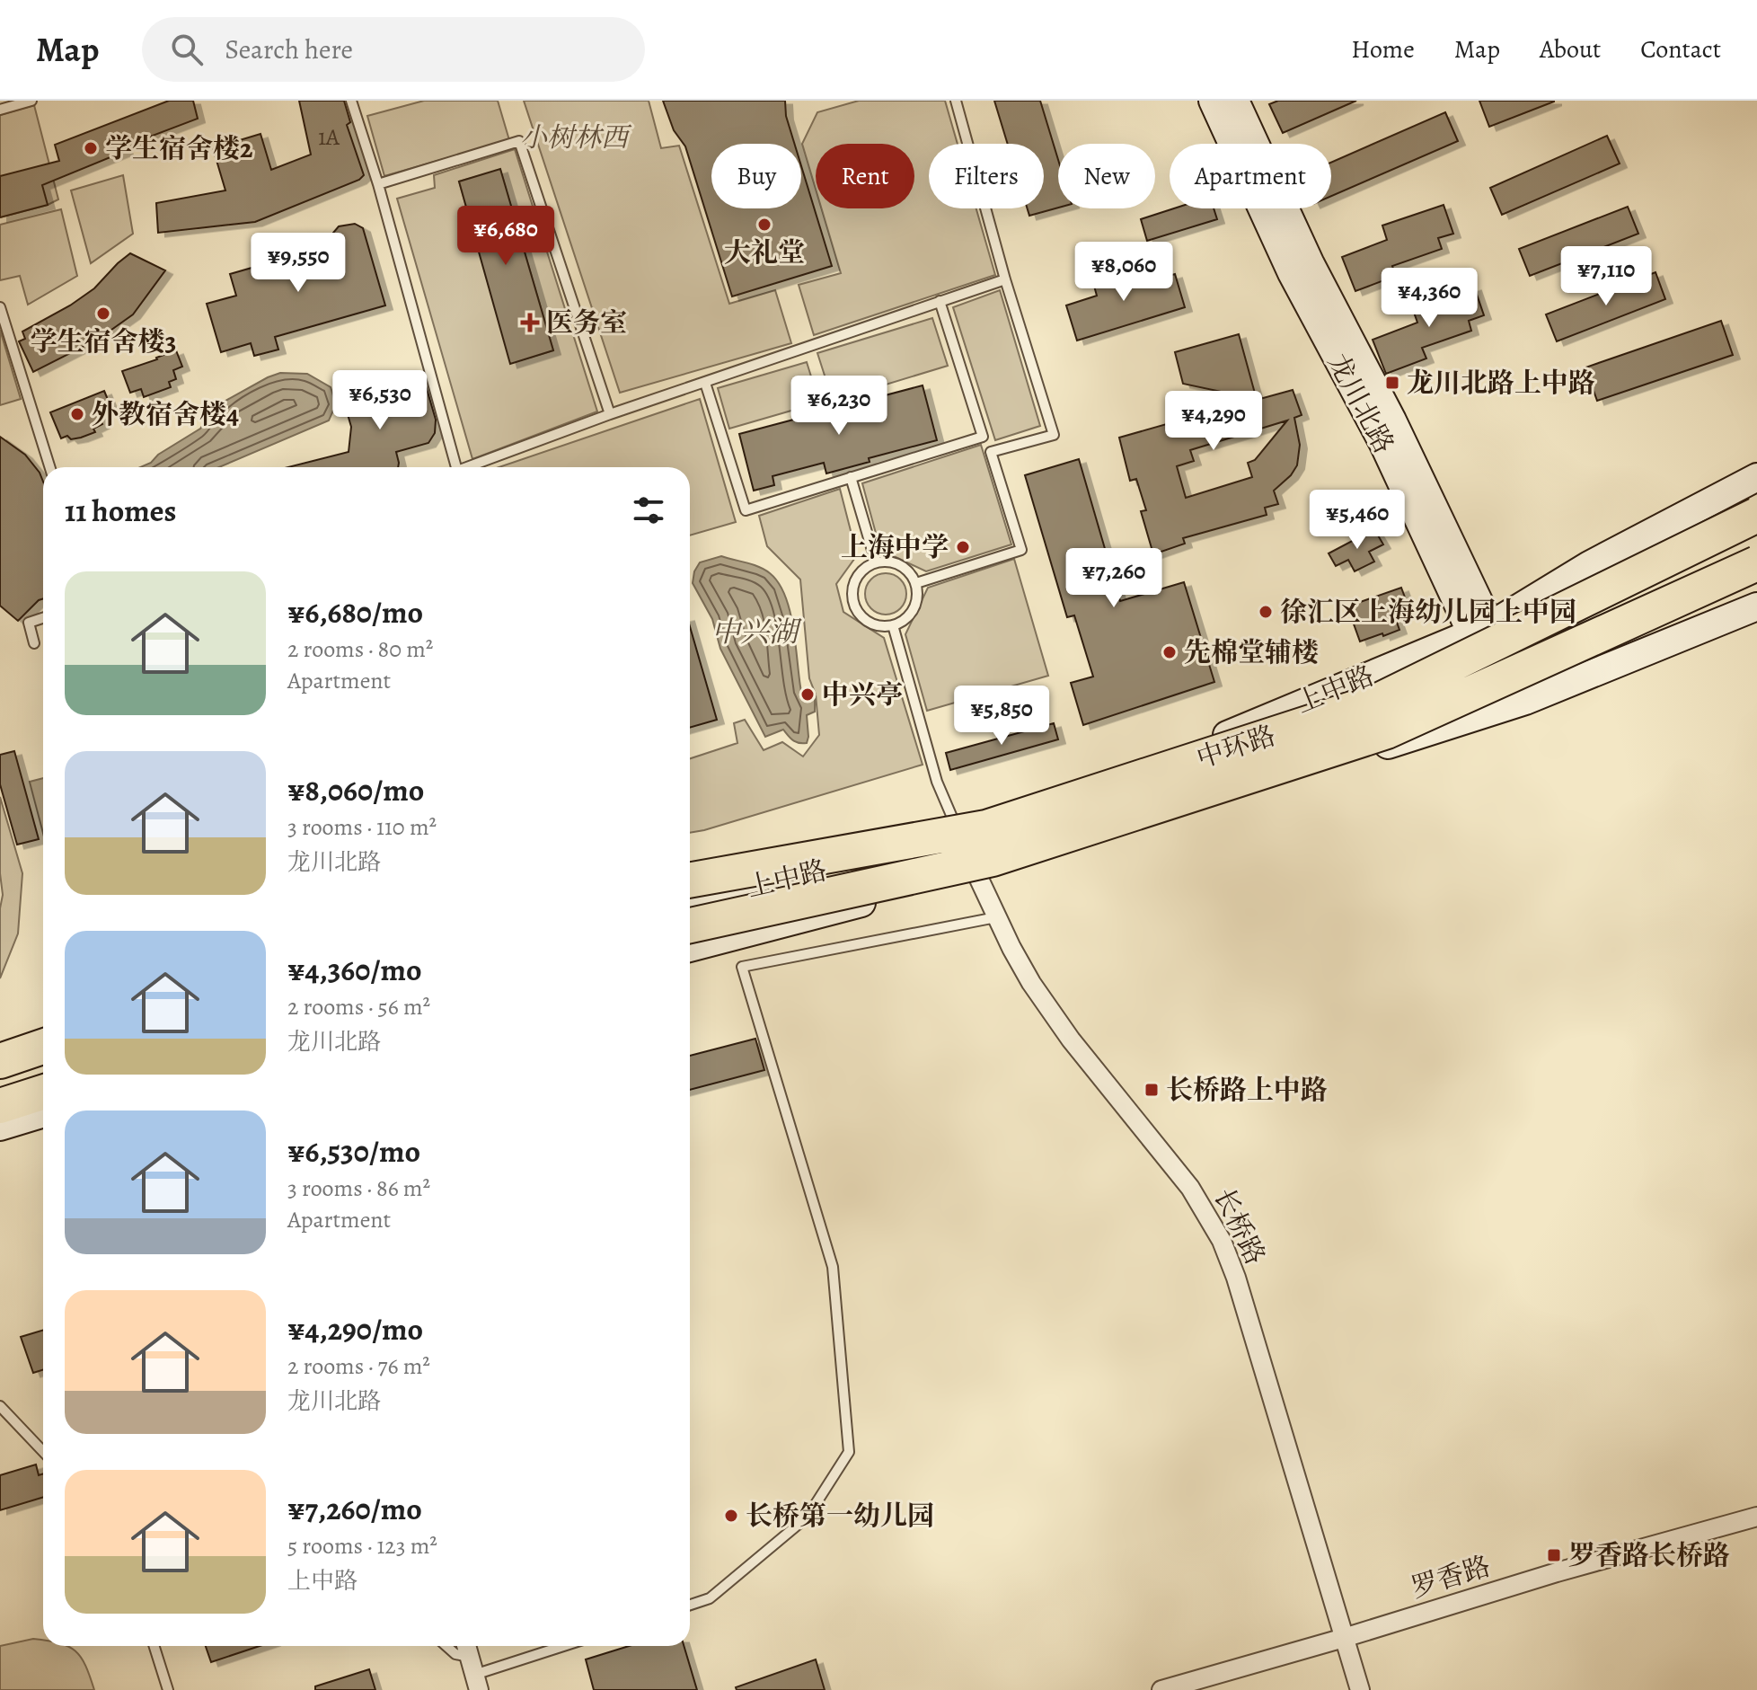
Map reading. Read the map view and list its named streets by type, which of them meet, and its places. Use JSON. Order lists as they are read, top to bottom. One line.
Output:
{"streets":{"highway":["中环路"],"main road":["龙川北路","上中路"],"street":["长桥路","罗香路"]},"crossings":[["龙川北路","上中路"],["上中路","长桥路"],["长桥路","罗香路"]],"water":["中兴湖"],"parks":["小树林西"],"places":{"other":["学生宿舍楼2","大礼堂","学生宿舍楼3","外教宿舍楼4","上海中学","徐汇区上海幼儿园上中园","先棉堂辅楼","中兴亭","长桥第一幼儿园"],"health":["医务室"],"transit":["龙川北路上中路","长桥路上中路","罗香路长桥路"]},"house_numbers":["1A"],"page":{"header":"Map","search":"Search here","nav":["Home","Map","About","Contact"],"chip":["Buy","Rent","Filters","New","Apartment"],"price":["¥6,680","¥9,550","¥8,060","¥7,110","¥4,360","¥6,530","¥6,230","¥4,290","¥5,460","¥7,260","¥5,850"],"heading":"11 homes","list":[{"name":"¥6,680/mo","note":"2 rooms · 80 m² · Apartment"},{"name":"¥8,060/mo","note":"3 rooms · 110 m² · 龙川北路"},{"name":"¥4,360/mo","note":"2 rooms · 56 m² · 龙川北路"},{"name":"¥6,530/mo","note":"3 rooms · 86 m² · Apartment"},{"name":"¥4,290/mo","note":"2 rooms · 76 m² · 龙川北路"},{"name":"¥7,260/mo","note":"5 rooms · 123 m² · 上中路"}]}}
